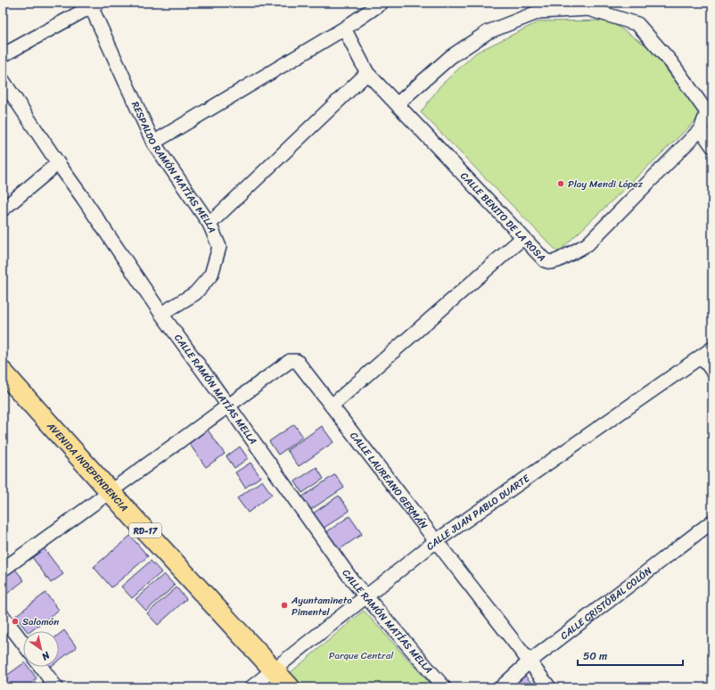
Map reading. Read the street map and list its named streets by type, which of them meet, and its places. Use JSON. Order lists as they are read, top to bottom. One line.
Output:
{"streets":{"main road":["AVENIDA INDEPENDENCIA","RD-17"],"street":["RESPALDO RAMÓN MATÍAS MELLA","CALLE BENITO DE LA ROSA","CALLE RAMÓN MATÍAS MELLA","CALLE LAUREANO GERMÁN","CALLE JUAN PABLO DUARTE","CALLE CRISTÓBAL COLÓN"]},"crossings":[["RESPALDO RAMÓN MATÍAS MELLA","CALLE RAMÓN MATÍAS MELLA"],["CALLE RAMÓN MATÍAS MELLA","CALLE LAUREANO GERMÁN"],["CALLE RAMÓN MATÍAS MELLA","CALLE JUAN PABLO DUARTE"],["AVENIDA INDEPENDENCIA","CALLE JUAN PABLO DUARTE"],["CALLE LAUREANO GERMÁN","CALLE JUAN PABLO DUARTE"],["CALLE LAUREANO GERMÁN","CALLE CRISTÓBAL COLÓN"]],"parks":["Parque Central"],"places":["Play Mendi López","Ayuntamineto Pimentel","Salomón"],"scale_bar":"50 m","north":"bottom right"}
